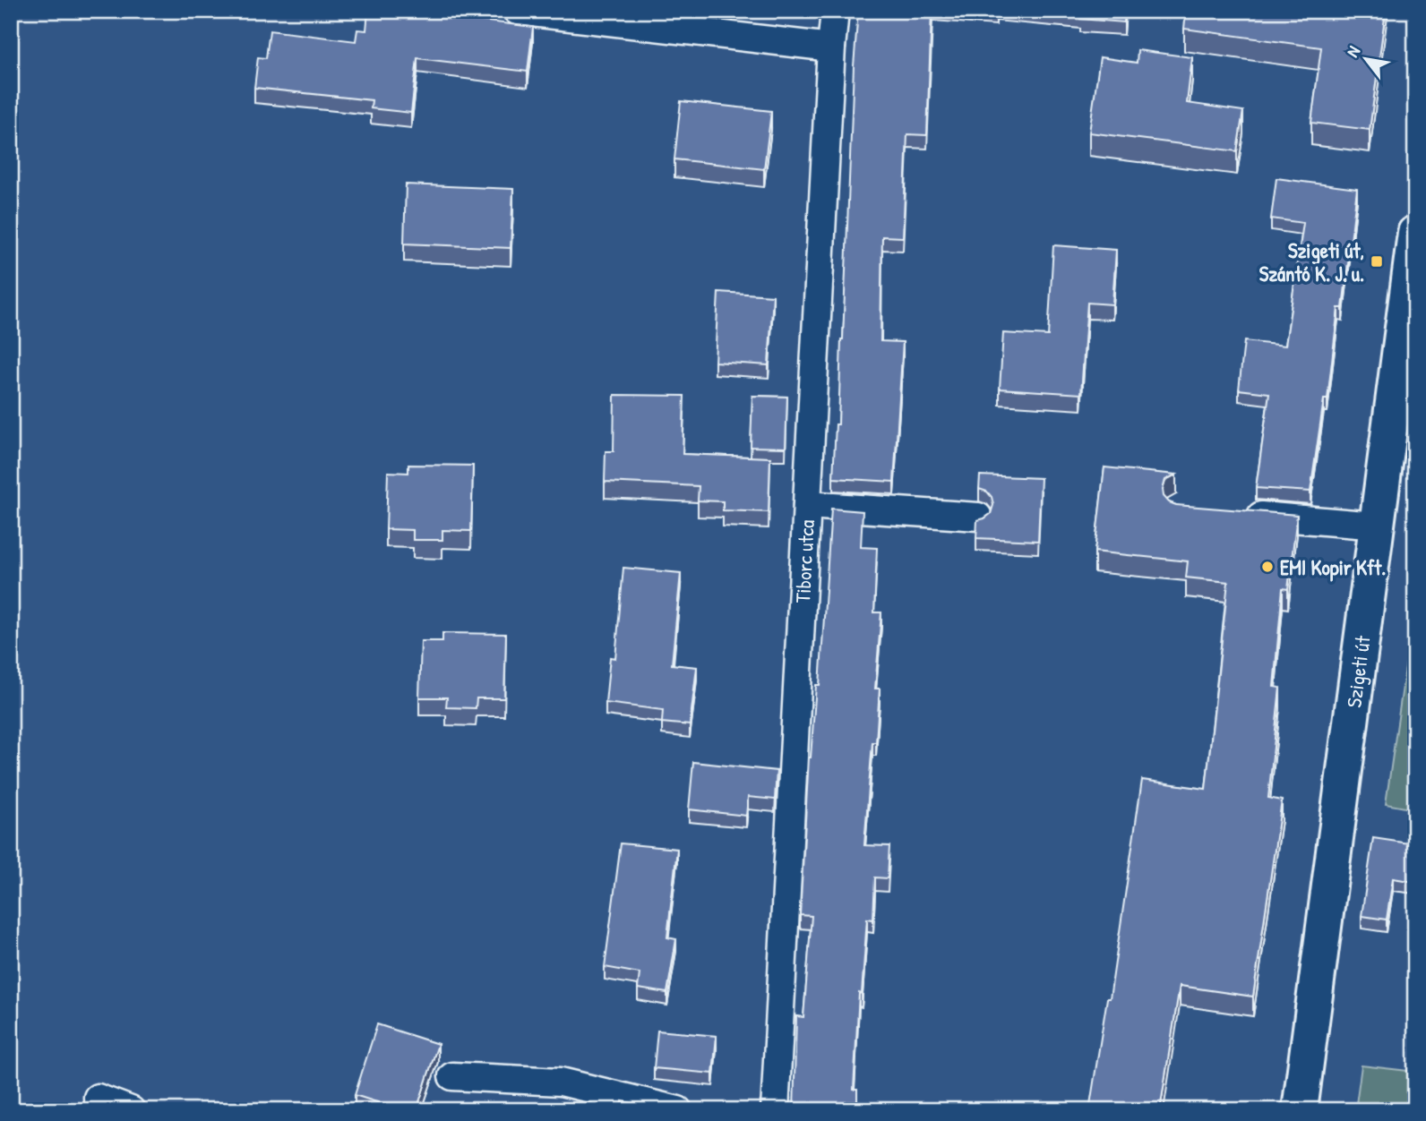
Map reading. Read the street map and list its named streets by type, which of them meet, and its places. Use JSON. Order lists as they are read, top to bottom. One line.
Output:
{"streets":{"street":["Tiborc utca","Szigeti út"]},"places":{"transit":["Szigeti út, Szántó K. J. u."],"other":["EMI Kopir Kft."]},"north":"top left"}
